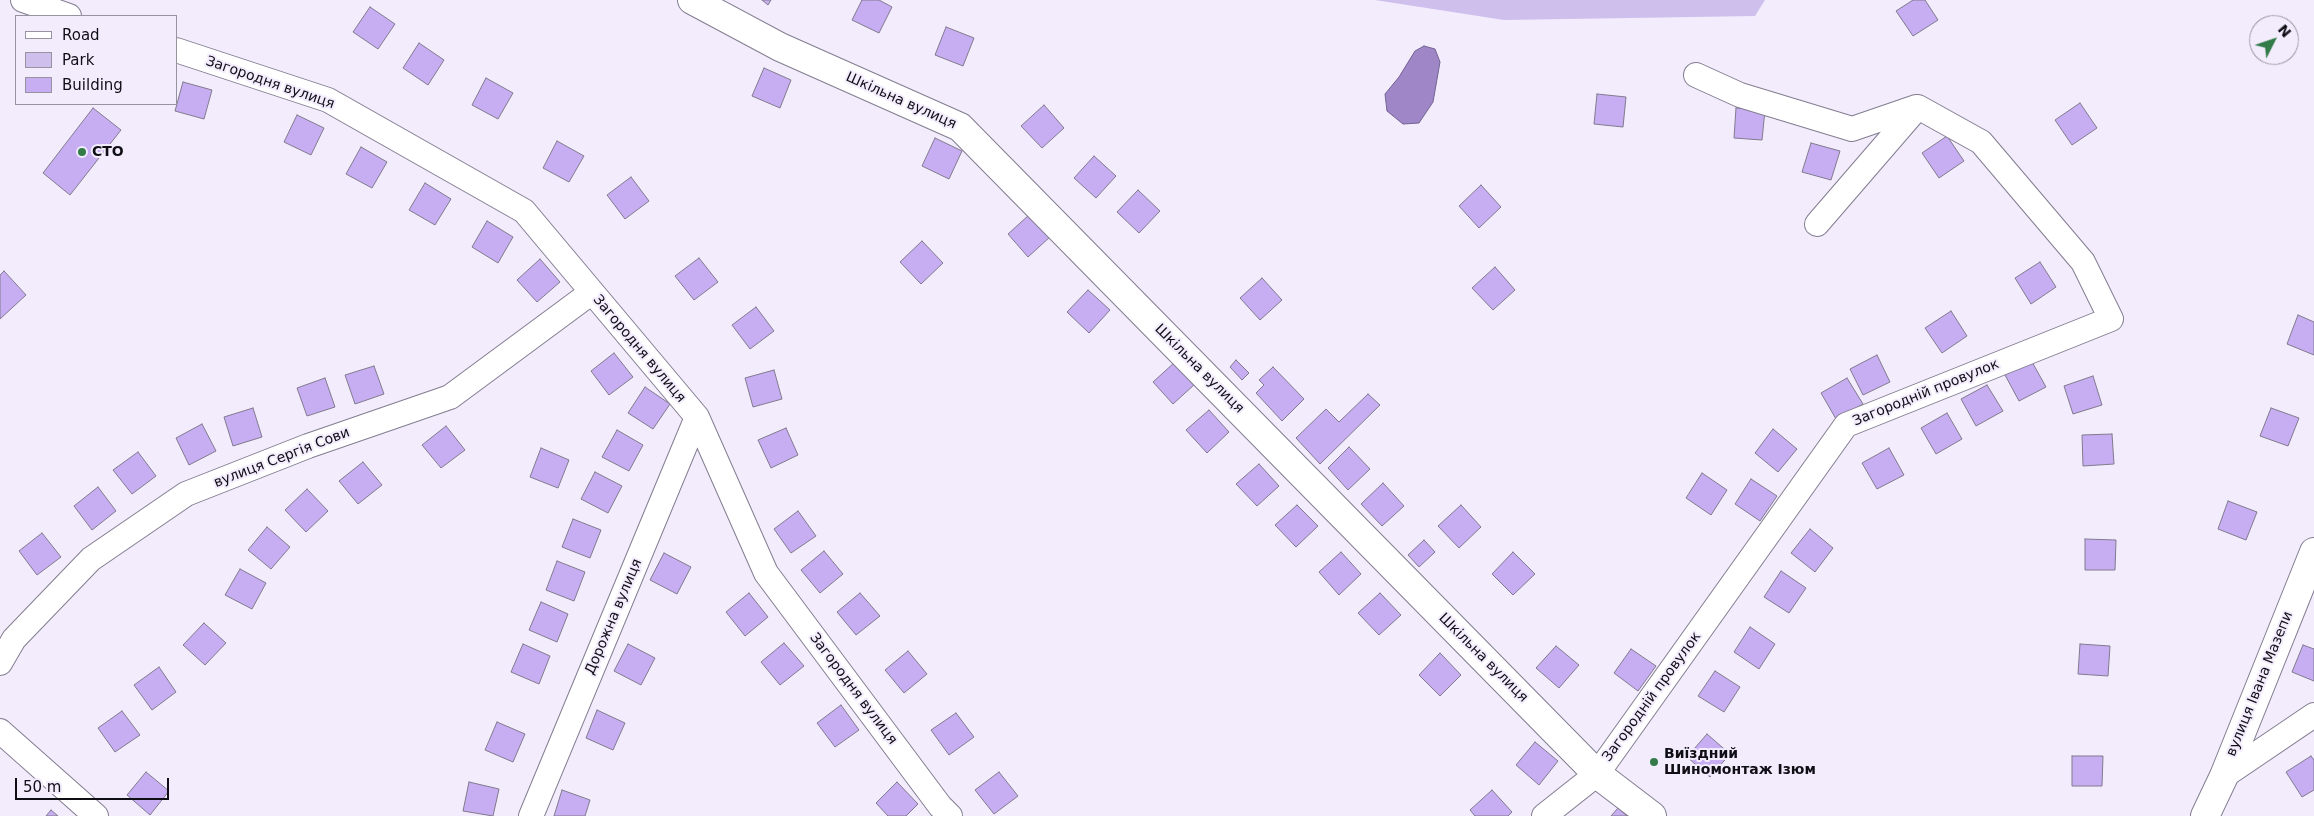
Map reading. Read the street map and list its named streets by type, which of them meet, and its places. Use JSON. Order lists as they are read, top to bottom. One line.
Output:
{"streets":{"street":["Загородня вулиця","Шкільна вулиця","Загородній провулок","вулиця Сергія Сови","Дорожна вулиця","вулиця Івана Мазепи"]},"crossings":[["Загородня вулиця","вулиця Сергія Сови"],["Загородня вулиця","Дорожна вулиця"],["Шкільна вулиця","Загородній провулок"]],"places":["СТО","Виїздний Шиномонтаж Ізюм"],"legend":["Road","Park","Building"],"scale_bar":"50 m","north":"top right"}
